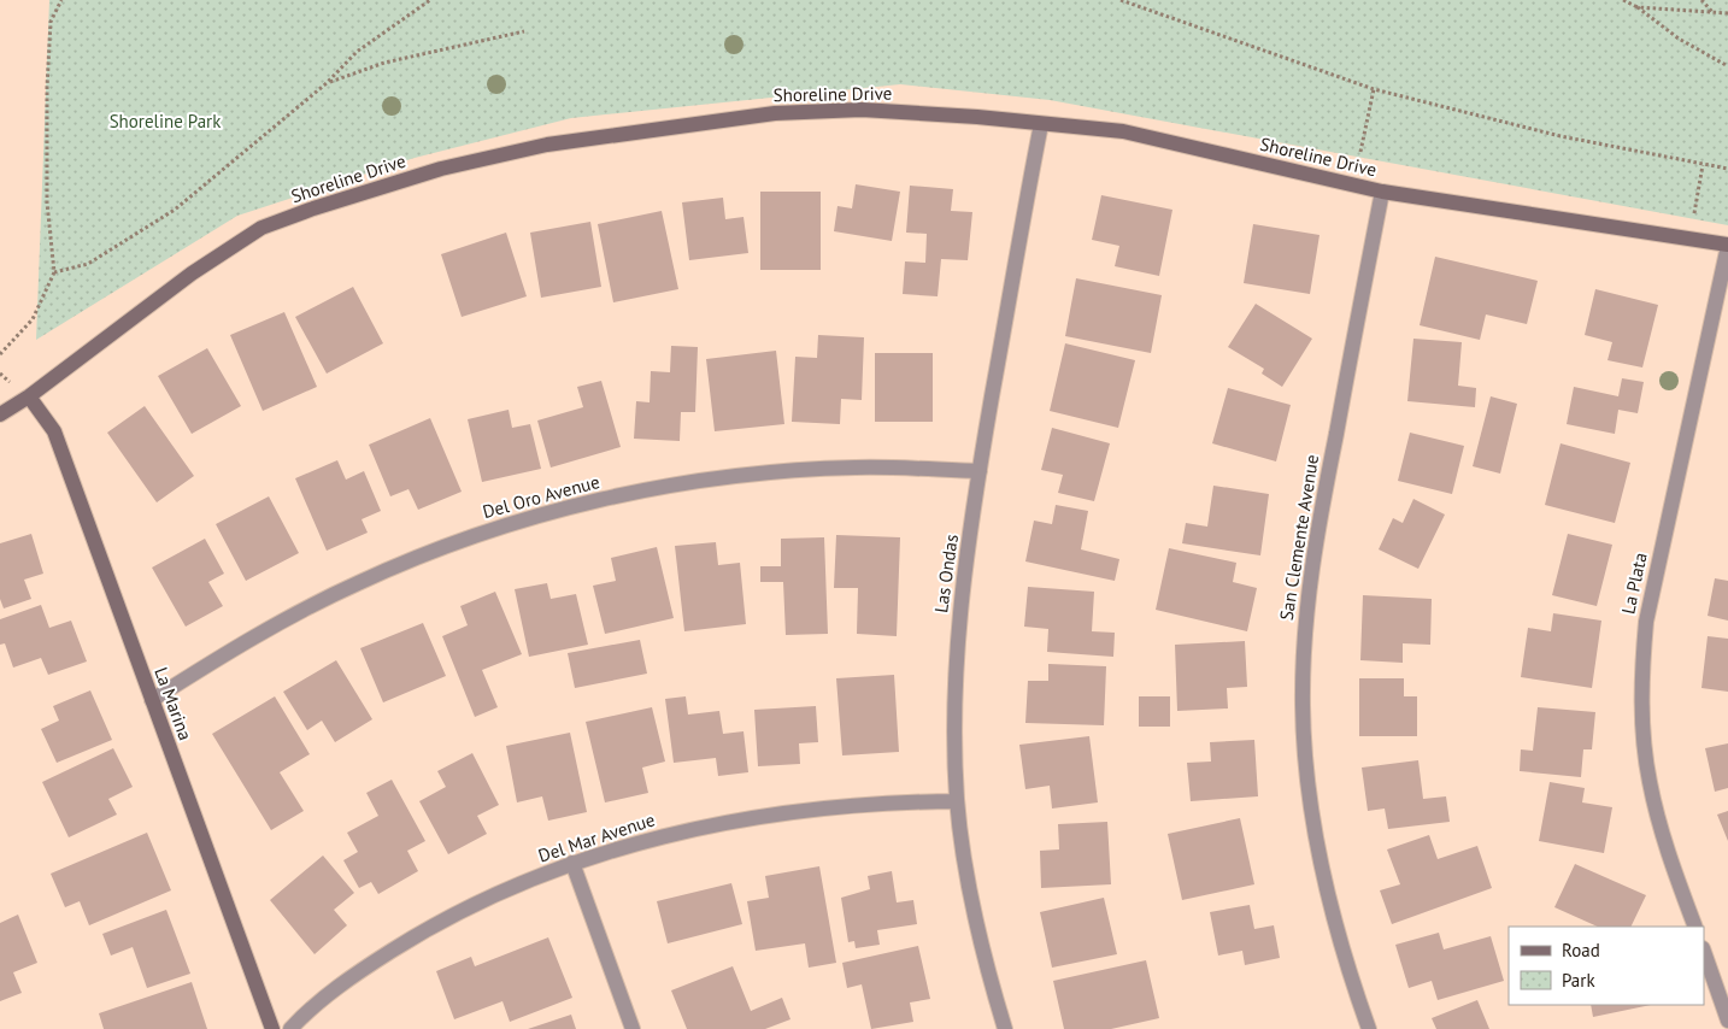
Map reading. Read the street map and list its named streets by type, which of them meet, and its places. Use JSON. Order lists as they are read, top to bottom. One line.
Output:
{"streets":{"main road":["Shoreline Drive","La Marina"],"street":["Del Oro Avenue","San Clemente Avenue","Las Ondas","La Plata","Del Mar Avenue"]},"crossings":[["Shoreline Drive","San Clemente Avenue"],["Shoreline Drive","Las Ondas"],["Shoreline Drive","La Plata"],["Shoreline Drive","La Marina"],["Del Oro Avenue","Las Ondas"],["Del Oro Avenue","La Marina"],["Las Ondas","Del Mar Avenue"]],"parks":["Shoreline Park"],"legend":["Road","Park"]}
